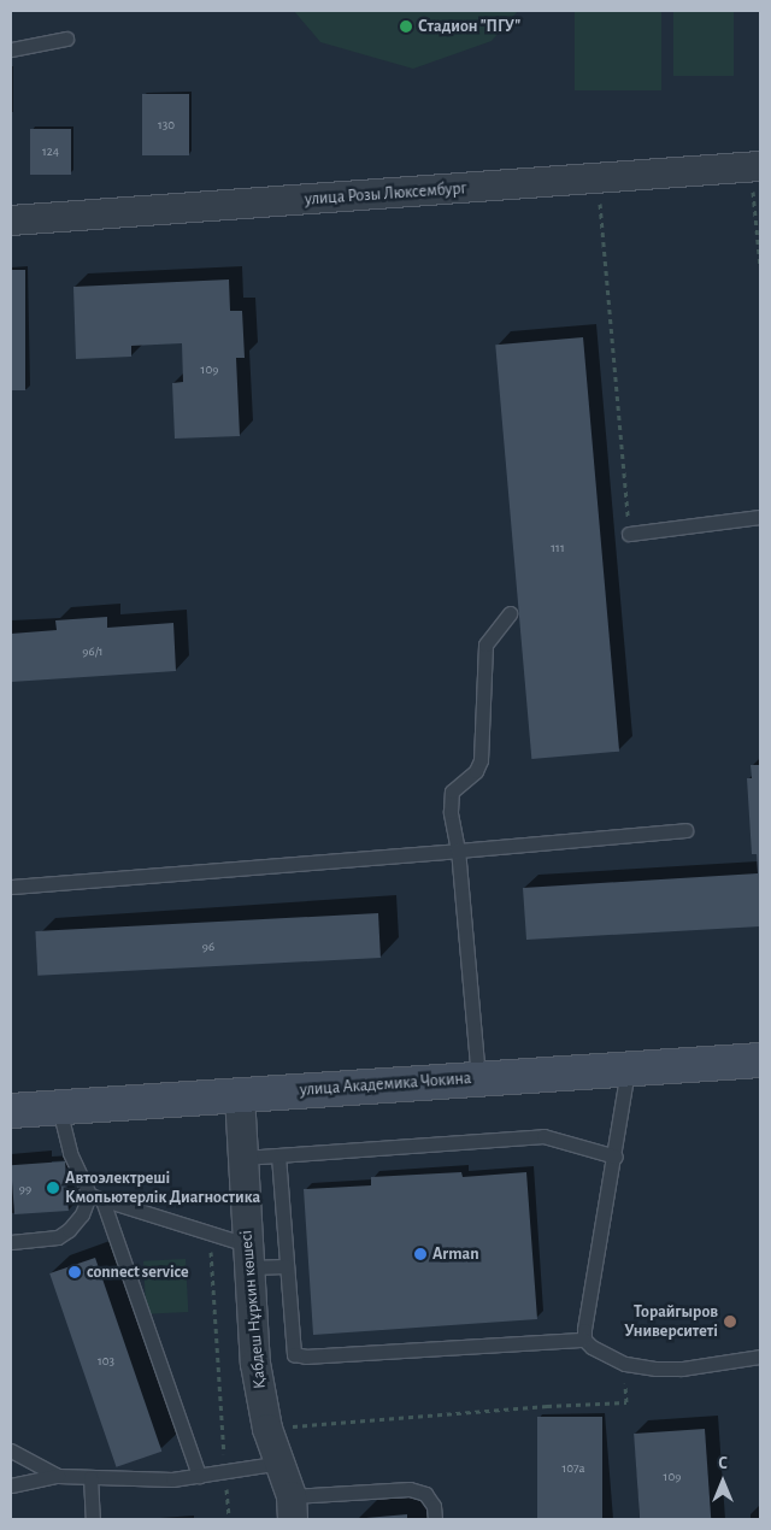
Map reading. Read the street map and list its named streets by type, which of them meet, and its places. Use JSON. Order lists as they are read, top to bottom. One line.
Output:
{"streets":{"main road":["улица Академика Чокина"],"street":["улица Розы Люксембург","Қабдеш Нұркин көшесі"]},"crossings":[["улица Академика Чокина","Қабдеш Нұркин көшесі"]],"places":["Стадион \"ПГУ\"","Автоэлектреші Кмопьютерлік Диагностика","Arman","connect service","Торайгыров Университеті"],"house_numbers":["130","124","109","111","96/1","96","99","103","107а","109"],"north":"top"}
